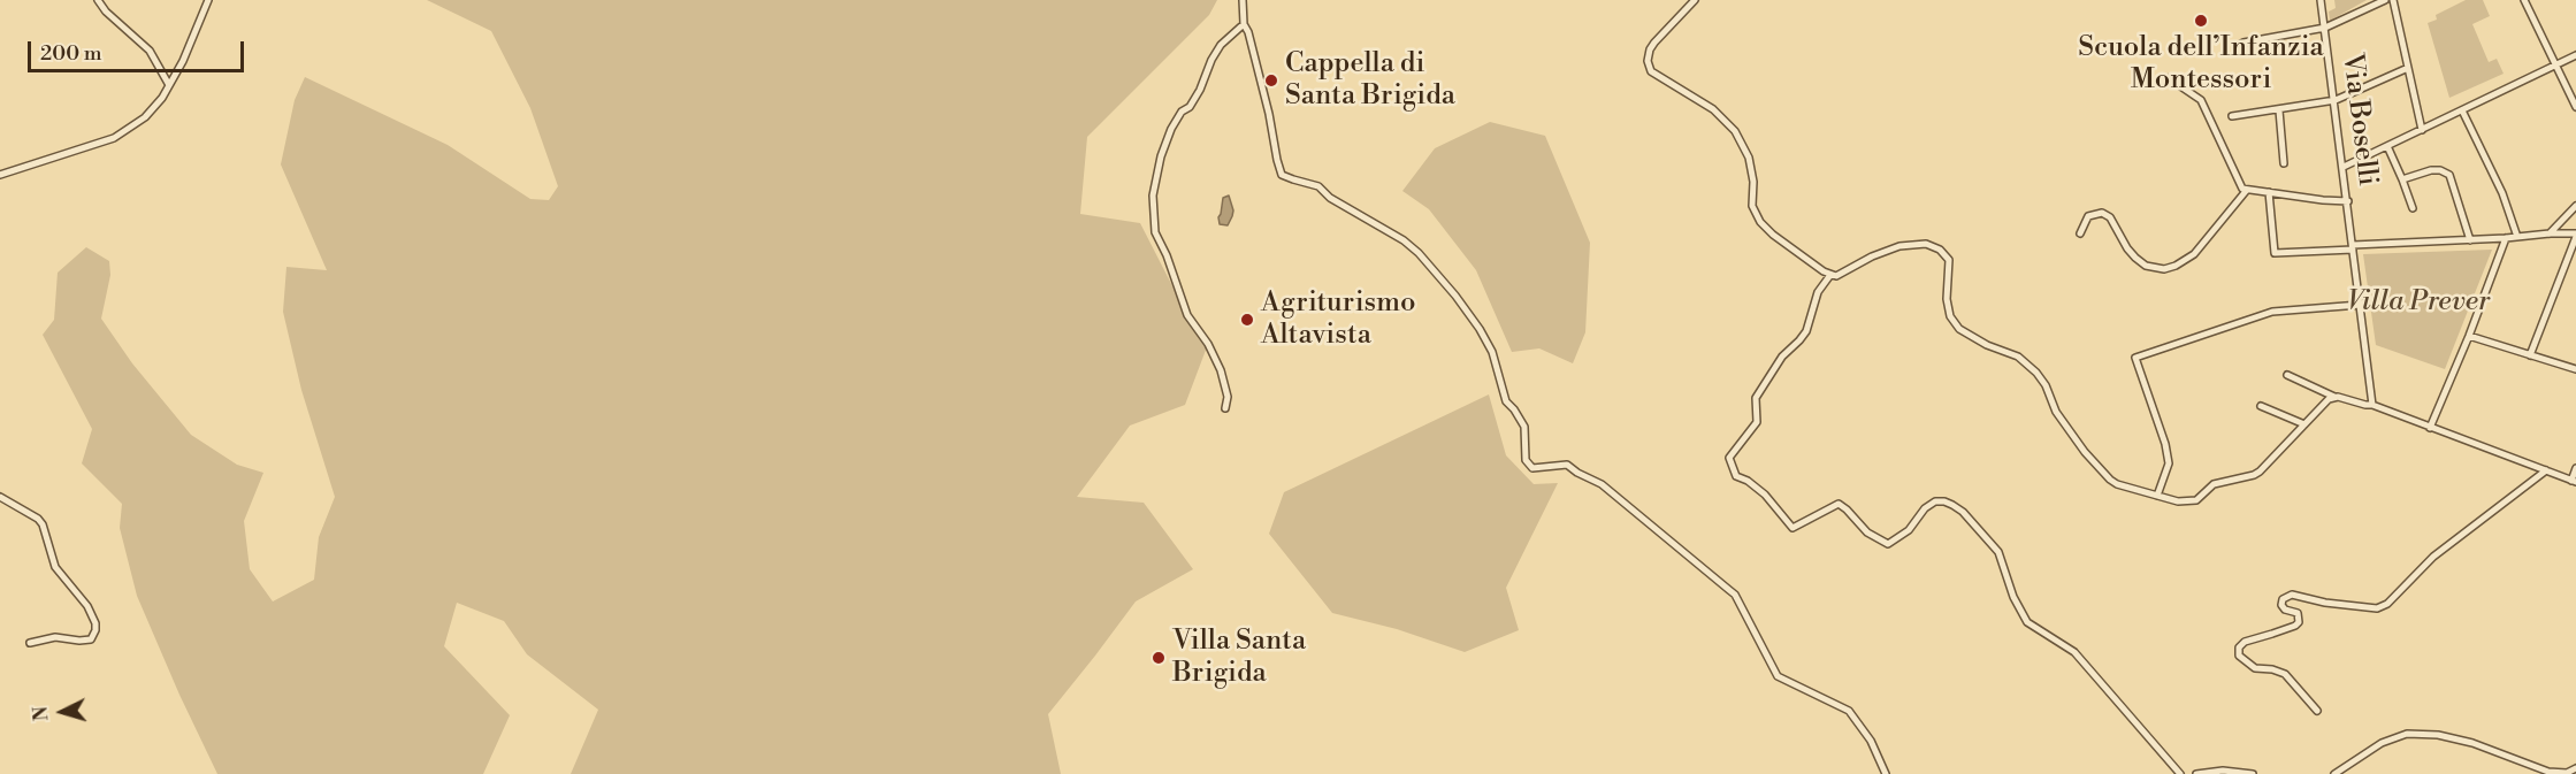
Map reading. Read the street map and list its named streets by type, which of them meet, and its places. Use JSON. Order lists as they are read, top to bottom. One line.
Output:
{"streets":{"street":["Via Boselli"]},"parks":["Villa Prever"],"places":["Scuola dell’Infanzia Montessori","Cappella di Santa Brigida","Agriturismo Altavista","Villa Santa Brigida"],"scale_bar":"200 m","north":"left"}
